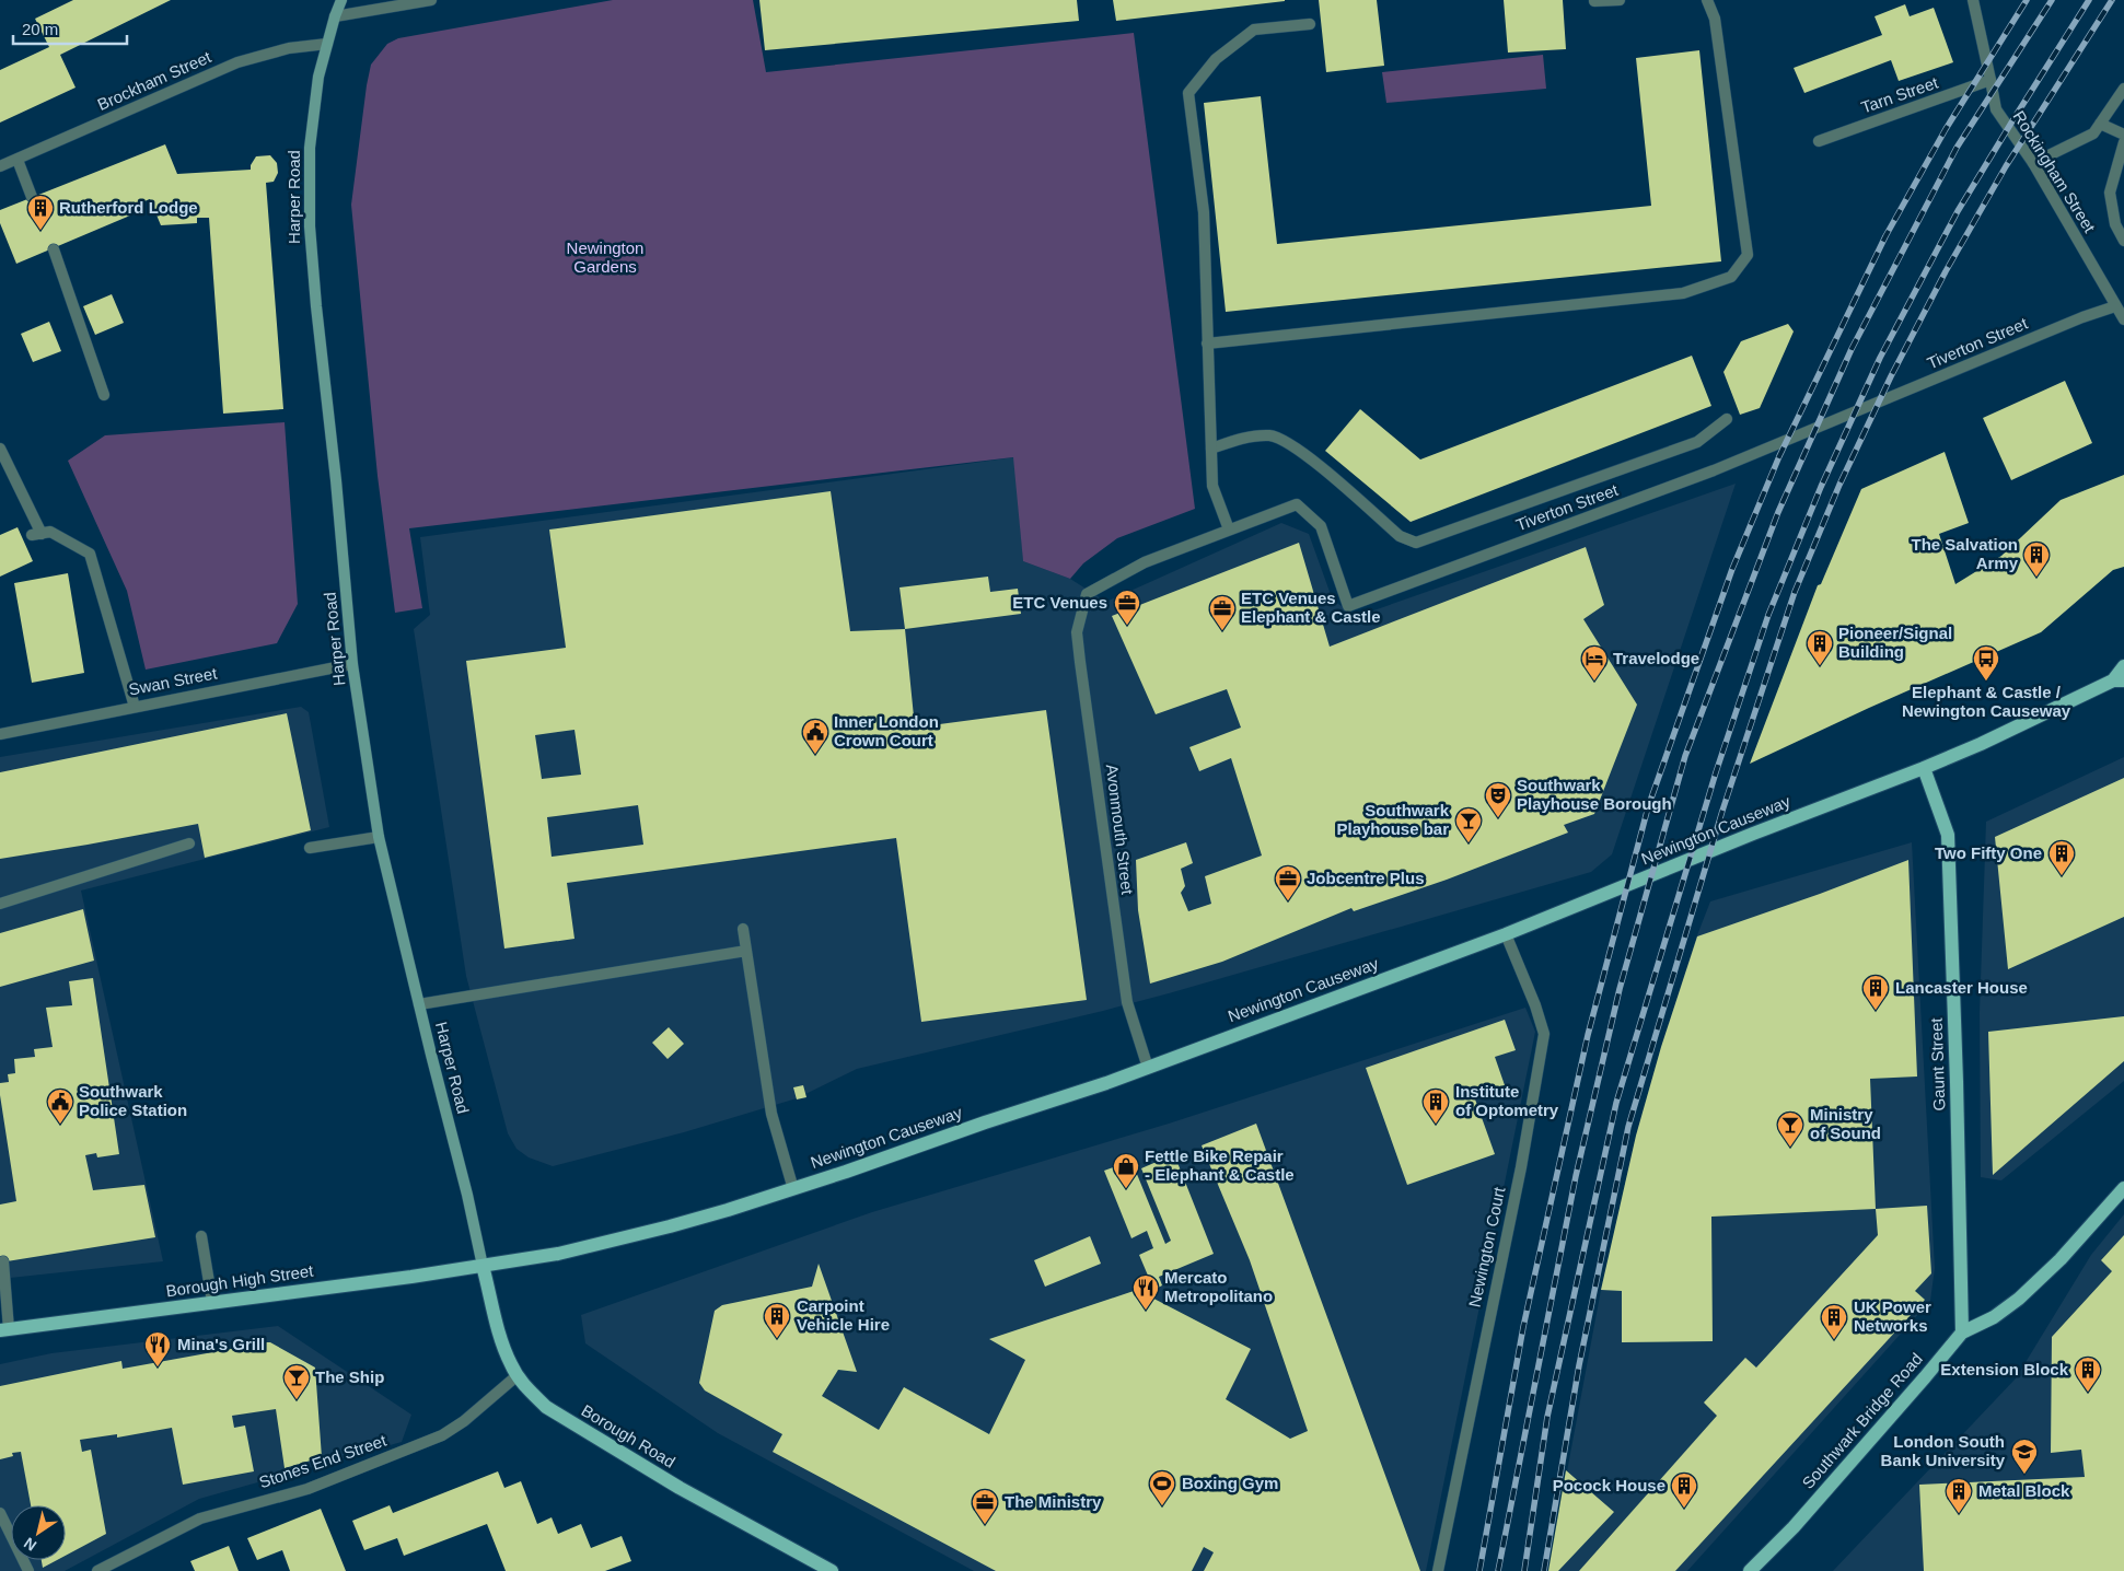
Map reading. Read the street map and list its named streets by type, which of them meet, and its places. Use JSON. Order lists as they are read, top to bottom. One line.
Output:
{"streets":{"main road":["Harper Road","Newington Causeway","Gaunt Street","Borough High Street","Southwark Bridge Road","Borough Road"],"street":["Brockham Street","Tarn Street","Rockingham Street","Tiverton Street","Swan Street","Avonmouth Street","Newington Court","Stones End Street"]},"crossings":[["Brockham Street","Harper Road"],["Tarn Street","Rockingham Street"],["Rockingham Street","Tiverton Street"],["Harper Road","Swan Street"],["Harper Road","Newington Causeway"],["Harper Road","Borough High Street"],["Harper Road","Borough Road"],["Tiverton Street","Avonmouth Street"],["Avonmouth Street","Newington Causeway"],["Newington Causeway","Gaunt Street"],["Newington Causeway","Newington Court"],["Newington Causeway","Borough High Street"],["Newington Causeway","Borough Road"],["Gaunt Street","Southwark Bridge Road"],["Borough High Street","Borough Road"],["Borough Road","Stones End Street"]],"parks":["Newington Gardens"],"places":{"building":["Rutherford Lodge","The Salvation Army","Pioneer/Signal Building","Two Fifty One","Lancaster House","Institute of Optometry","Carpoint Vehicle Hire","UK Power Networks","Extension Block","Pocock House","Metal Block"],"office":["ETC Venues","ETC Venues Elephant & Castle","Jobcentre Plus","The Ministry"],"hotel":["Travelodge"],"bus stop":["Elephant & Castle / Newington Causeway"],"public building":["Inner London Crown Court","Southwark Police Station"],"theatre":["Southwark Playhouse Borough"],"bar":["Southwark Playhouse bar","Ministry of Sound","The Ship"],"shop":["Fettle Bike Repair - Elephant & Castle"],"restaurant":["Mercato Metropolitano","Mina's Grill"],"school or university":["London South Bank University"],"sports":["Boxing Gym"]},"scale_bar":"20 m","north":"bottom left"}
